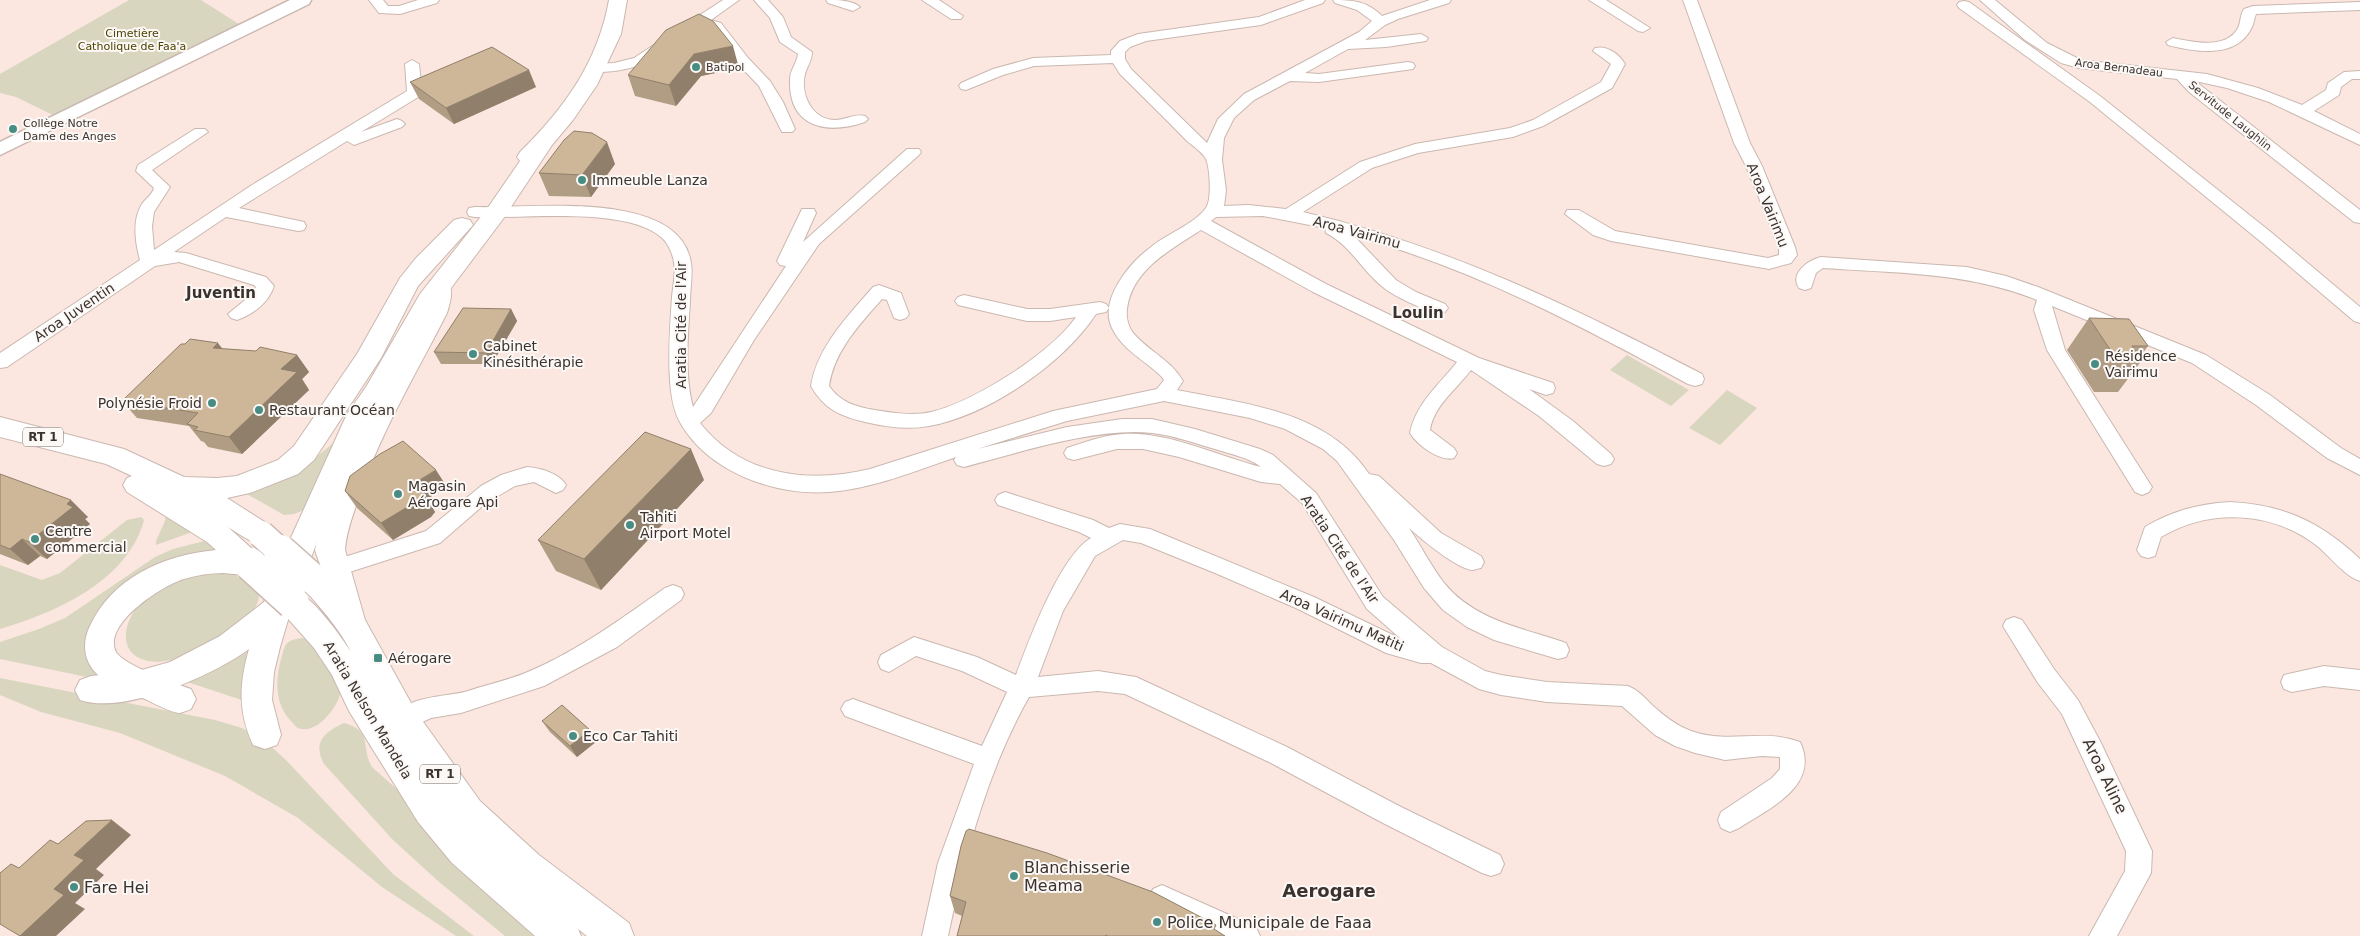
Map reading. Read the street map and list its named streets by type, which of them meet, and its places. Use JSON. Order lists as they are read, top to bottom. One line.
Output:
{"streets":{"main road":["RT 1","Aratia Nelson Mandela"],"street":["Aroa Bernadeau","Servitude Laughlin","Aroa Vairimu","Aroa Juventin","Aratia Cité de l'Air","Aroa Vairimu Matiti","Aroa Aline"]},"crossings":[["Aroa Bernadeau","Servitude Laughlin"],["Aratia Cité de l'Air","Aroa Vairimu Matiti"]],"districts":["Juventin","Loulin","Aerogare"],"parks":["Cimetière Catholique de Faa'a"],"places":{"other":["Batipol","Collège Notre Dame des Anges","Immeuble Lanza","Cabinet Kinésithérapie","Résidence Vairimu","Polynésie Froid","Restaurant Océan","Magasin Aérogare Api","Tahiti Airport Motel","Centre commercial","Eco Car Tahiti","Blanchisserie Meama","Fare Hei","Police Municipale de Faaa"],"transit":["Aérogare"]}}
